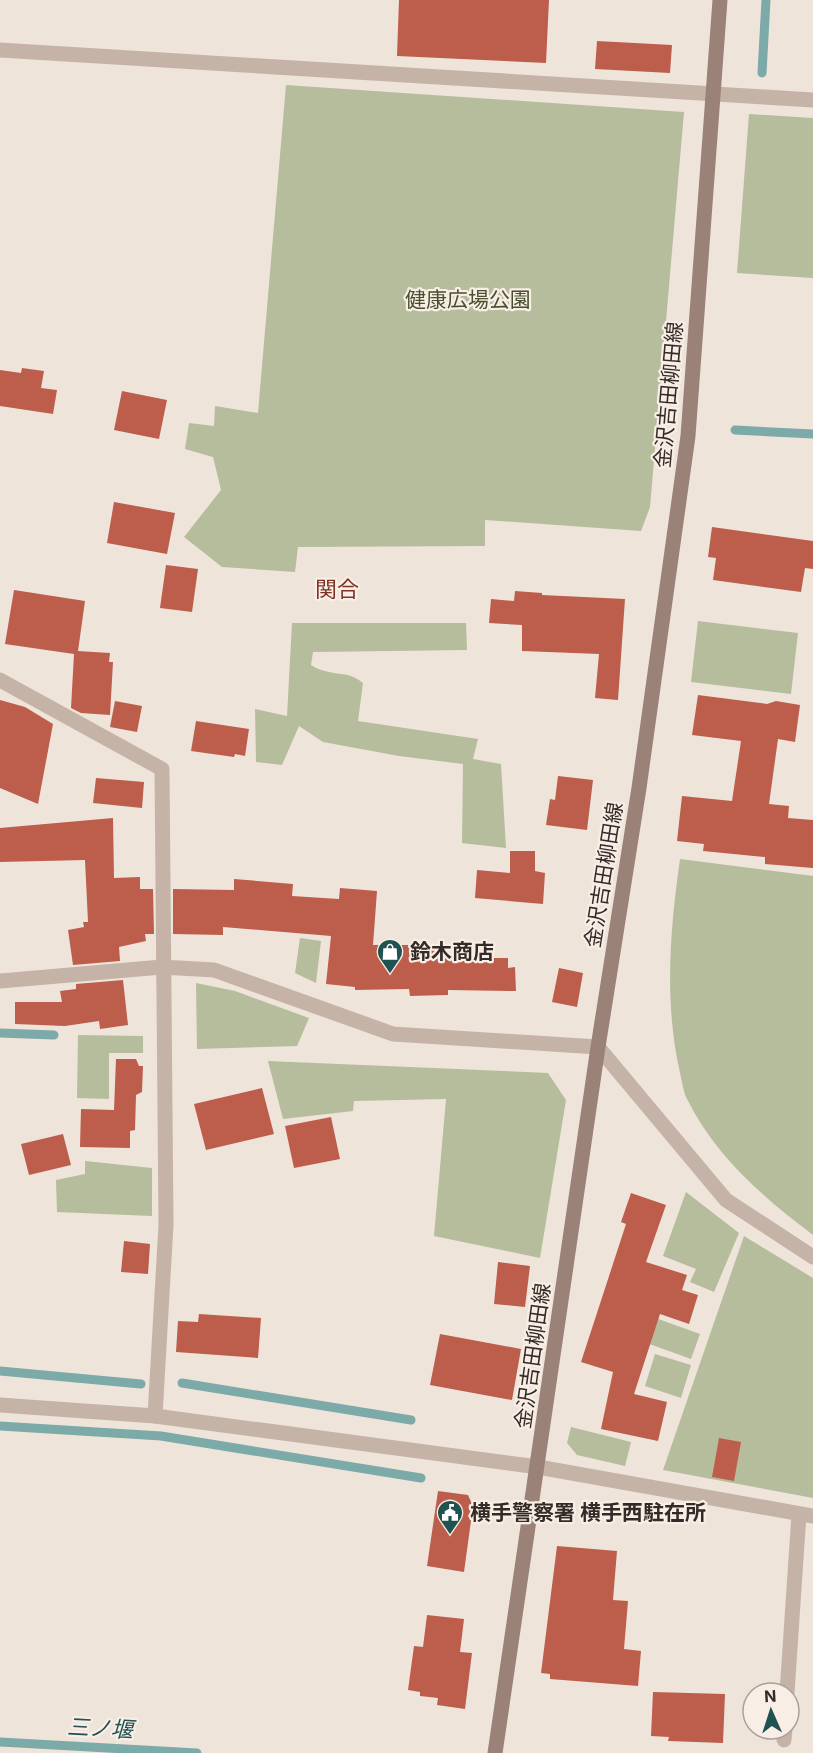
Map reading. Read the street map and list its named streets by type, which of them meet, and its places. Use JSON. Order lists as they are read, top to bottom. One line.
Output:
{"streets":{"main road":["金沢吉田柳田線"]},"districts":["関合"],"water":["三ノ堰"],"parks":["健康広場公園"],"places":{"shop":["鈴木商店"],"public building":["横手警察署 横手西駐在所"]},"north":"top"}
